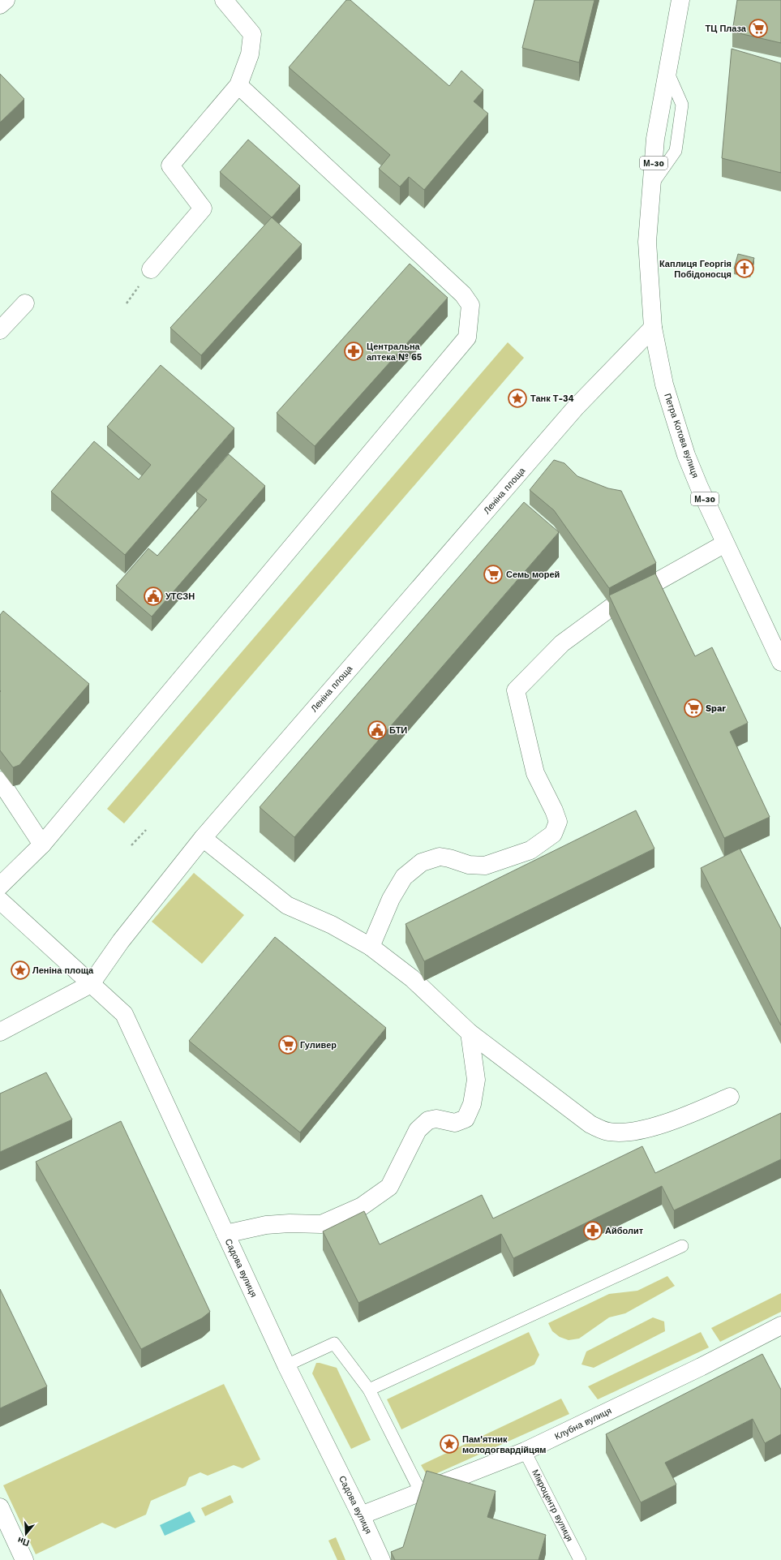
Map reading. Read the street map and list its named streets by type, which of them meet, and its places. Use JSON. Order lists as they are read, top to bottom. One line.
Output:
{"streets":{"main road":["М-30","Петра Котова вулиця","Леніна площа","Садова вулиця","Клубна вулиця"],"lane":["Мікроцентр вулиця"]},"crossings":[["М-30","Петра Котова вулиця"],["М-30","Леніна площа"],["Петра Котова вулиця","Леніна площа"],["Леніна площа","Садова вулиця"],["Садова вулиця","Клубна вулиця"],["Клубна вулиця","Мікроцентр вулиця"]],"places":{"supermarket":["ТЦ Плаза","Семь морей","Spar","Гуливер"],"church":["Каплиця Георгія Побідоносця"],"pharmacy":["Центральна аптека № 65","Айболит"],"place":["Танк Т-34","Леніна площа","Пам'ятник молодогвардійцям"],"public building":["УТСЗН","БТИ"]},"north":"bottom"}
